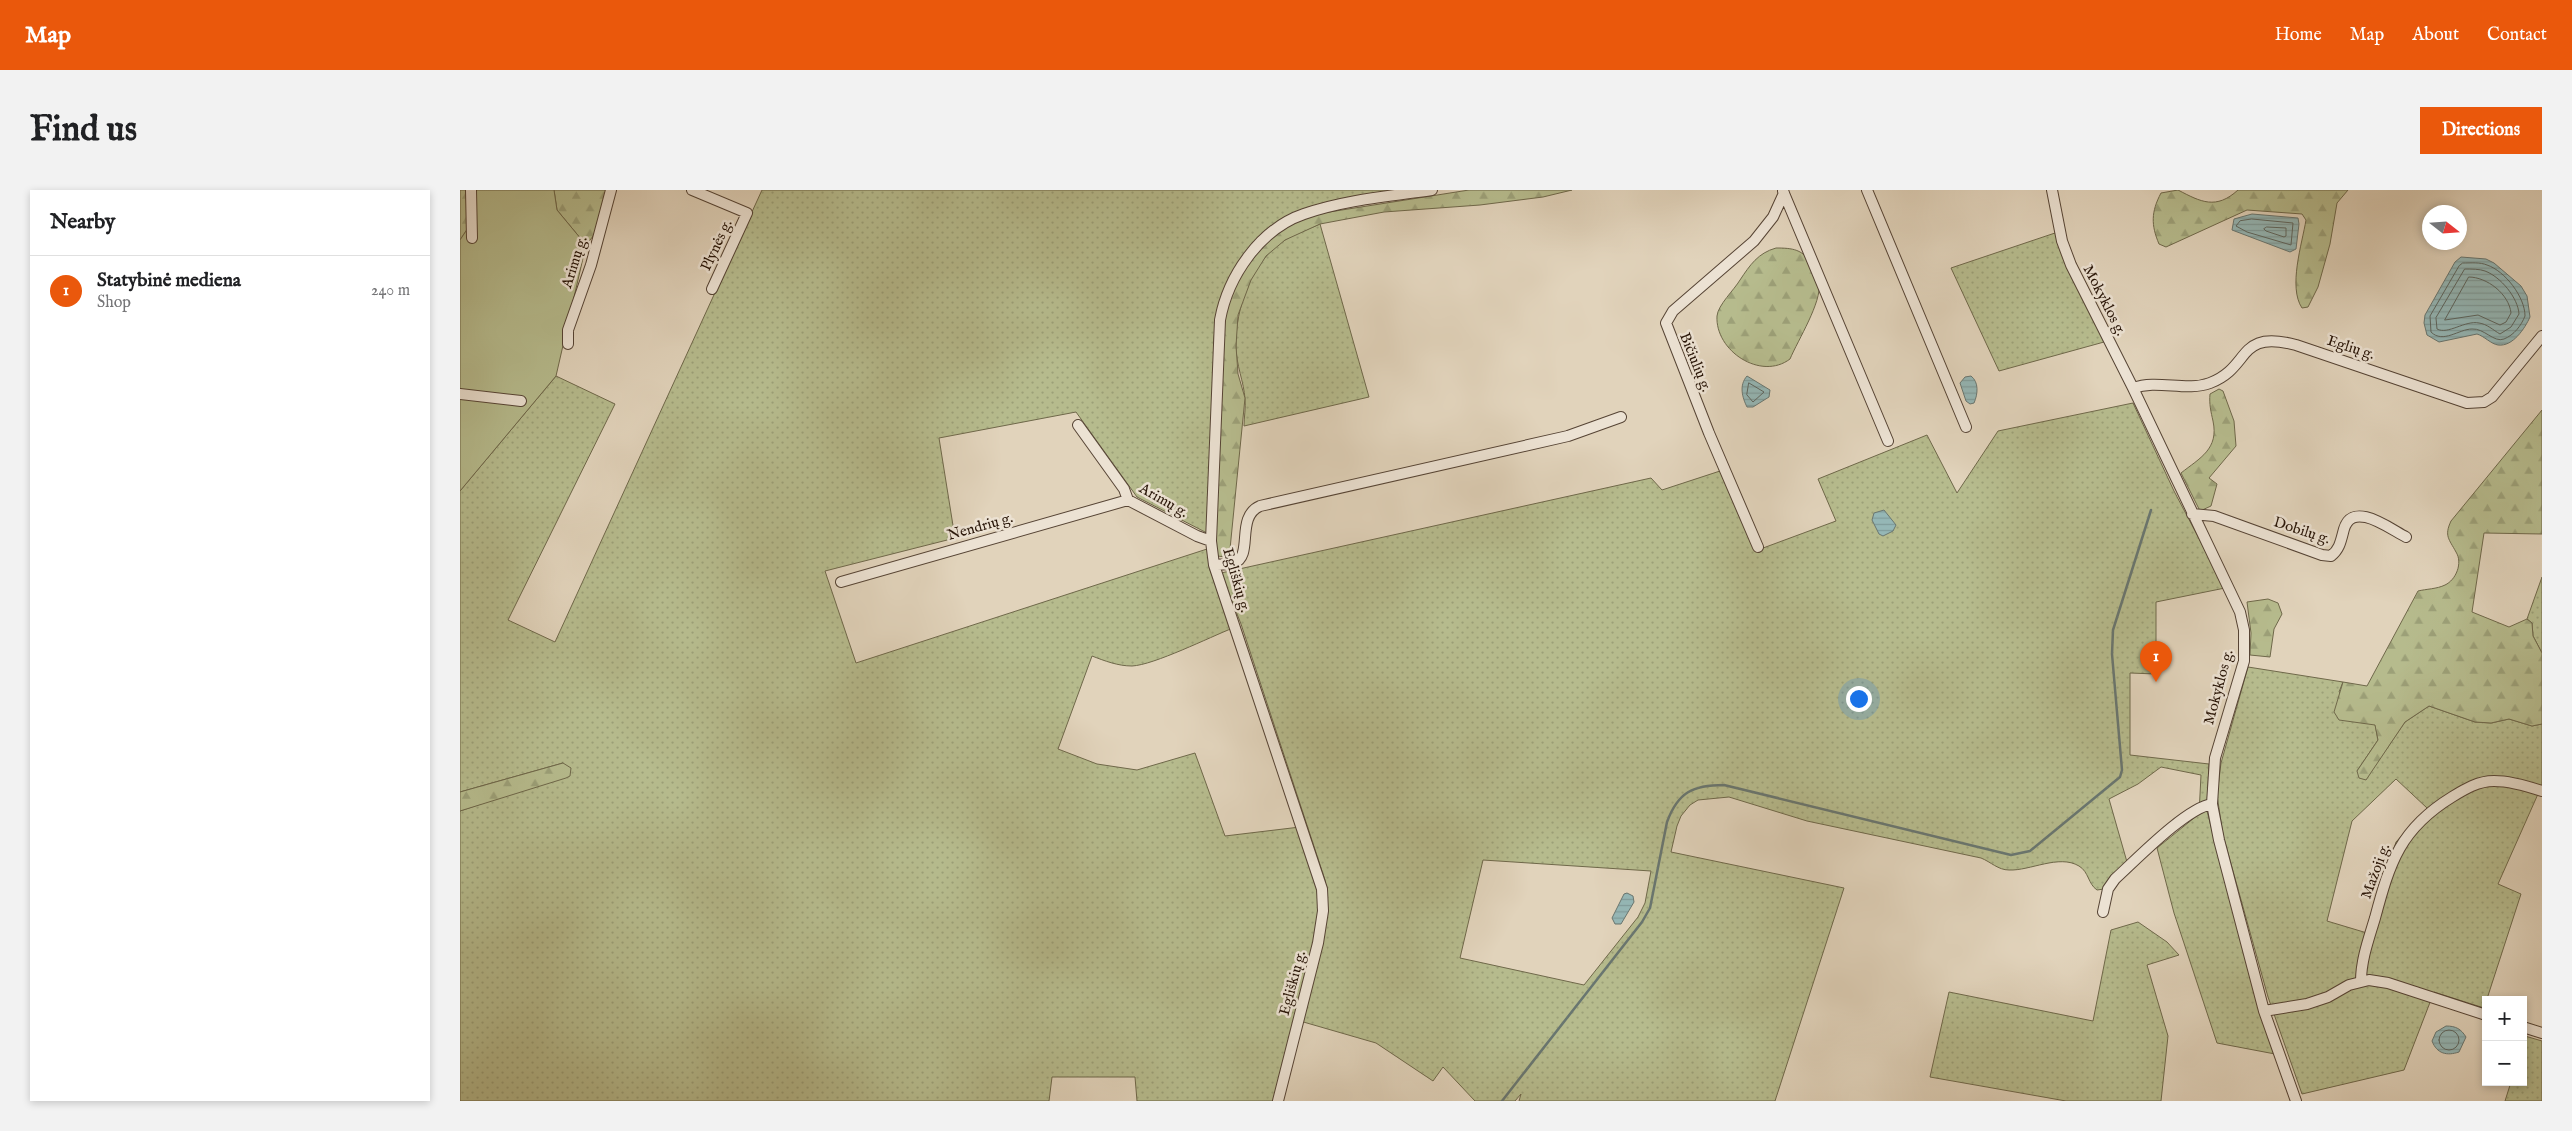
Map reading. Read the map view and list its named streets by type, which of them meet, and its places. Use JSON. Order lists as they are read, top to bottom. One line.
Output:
{"streets":{"street":["Plynės g.","Arimų g.","Mokyklos g.","Eglių g.","Bičiulių g.","Nendrių g.","Dobilų g.","Egliškių g.","Mažoji g."]},"crossings":[["Arimų g.","Nendrių g."],["Arimų g.","Egliškių g."],["Mokyklos g.","Eglių g."],["Mokyklos g.","Dobilų g."]],"north":"right","page":{"header":"Map","nav":["Home","Map","About","Contact"],"buttons":"Directions","title":"Find us","heading":"Nearby","list":[{"mark":"1","name":"Statybinė mediena","note":"Shop","value":"240 m"}],"pins":"1","map_buttons":["+","−"]}}
